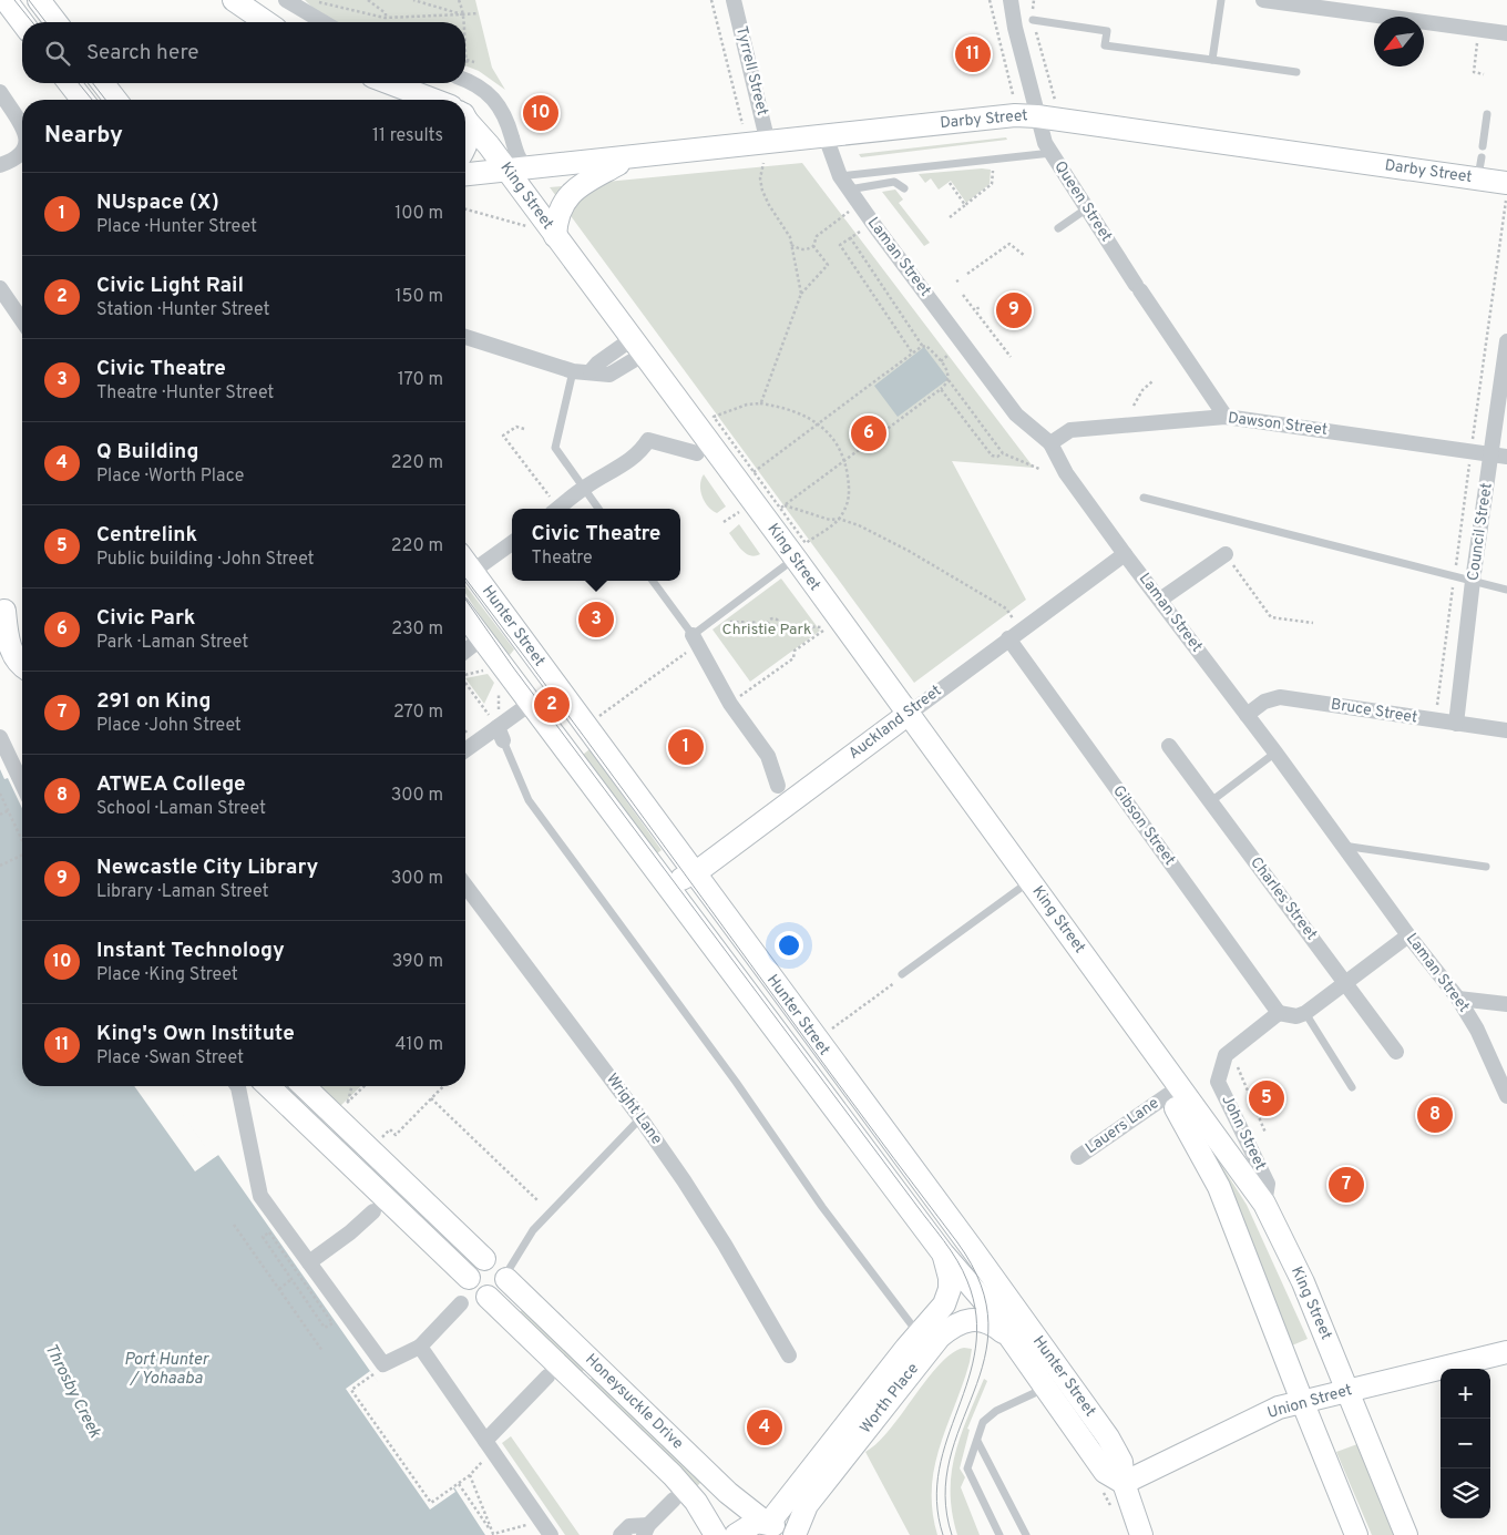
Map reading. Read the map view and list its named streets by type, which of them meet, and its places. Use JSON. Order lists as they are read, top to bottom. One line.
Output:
{"streets":{"main road":["Darby Street","King Street","Hunter Street","Auckland Street","Worth Place","Honeysuckle Drive","Union Street"],"street":["Tyrrell Street","Queen Street","Laman Street","Dawson Street","Council Street","Bruce Street","Gibson Street","Charles Street","Wright Lane","Lauers Lane","John Street"]},"crossings":[["Tyrrell Street","Darby Street"],["Darby Street","King Street"],["Darby Street","Queen Street"],["Darby Street","Laman Street"],["King Street","Auckland Street"],["King Street","Lauers Lane"],["King Street","John Street"],["King Street","Union Street"],["Queen Street","Dawson Street"],["Laman Street","Dawson Street"],["Laman Street","Bruce Street"],["Laman Street","Auckland Street"],["Dawson Street","Council Street"],["Council Street","Bruce Street"],["Hunter Street","Auckland Street"],["Hunter Street","Worth Place"],["Hunter Street","Union Street"],["Auckland Street","Gibson Street"],["Gibson Street","John Street"],["Worth Place","Honeysuckle Drive"]],"water":["Port Hunter / Yohaaba","Throsby Creek"],"parks":["Christie Park"],"north":"bottom left","page":{"search":"Search here","pins":["11","10","9","6","3","2","1","5","8","7","4"],"heading":["Nearby","11 results"],"list":[{"mark":"1","name":"NUspace (X)","note":"Place · Hunter Street","value":"100 m"},{"mark":"2","name":"Civic Light Rail","note":"Station · Hunter Street","value":"150 m"},{"mark":"3","name":"Civic Theatre","note":"Theatre · Hunter Street","value":"170 m"},{"mark":"4","name":"Q Building","note":"Place · Worth Place","value":"220 m"},{"mark":"5","name":"Centrelink","note":"Public building · John Street","value":"220 m"},{"mark":"6","name":"Civic Park","note":"Park · Laman Street","value":"230 m"},{"mark":"7","name":"291 on King","note":"Place · John Street","value":"270 m"},{"mark":"8","name":"ATWEA College","note":"School · Laman Street","value":"300 m"},{"mark":"9","name":"Newcastle City Library","note":"Library · Laman Street","value":"300 m"},{"mark":"10","name":"Instant Technology","note":"Place · King Street","value":"390 m"},{"mark":"11","name":"King's Own Institute","note":"Place · Swan Street","value":"410 m"}],"popup":["Civic Theatre","Theatre"],"map_buttons":["+","−"]}}
